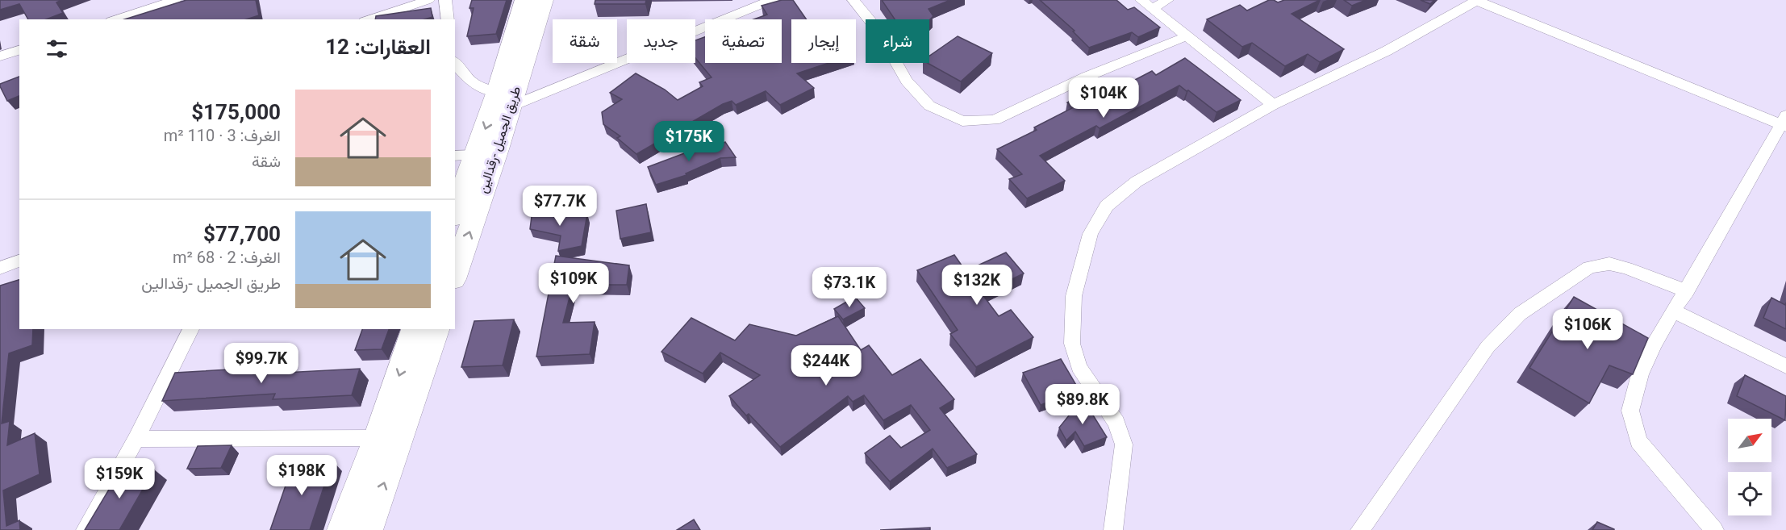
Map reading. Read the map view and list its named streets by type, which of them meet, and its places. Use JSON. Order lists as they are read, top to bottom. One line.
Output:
{"streets":{"main road":["طريق الجميل -رقدالين"]},"north":"top right","page":{"chip":["شراء","إيجار","تصفية","جديد","شقة"],"heading":"العقارات: 12","price":["$104K","$175K","$77.7K","$109K","$132K","$73.1K","$106K","$99.7K","$244K","$89.8K","$198K","$159K"],"list":[{"name":"$175,000","note":"الغرف: 3 · 110 m² · شقة"},{"name":"$77,700","note":"الغرف: 2 · 68 m² · طريق الجميل -رقدالين"}]}}
